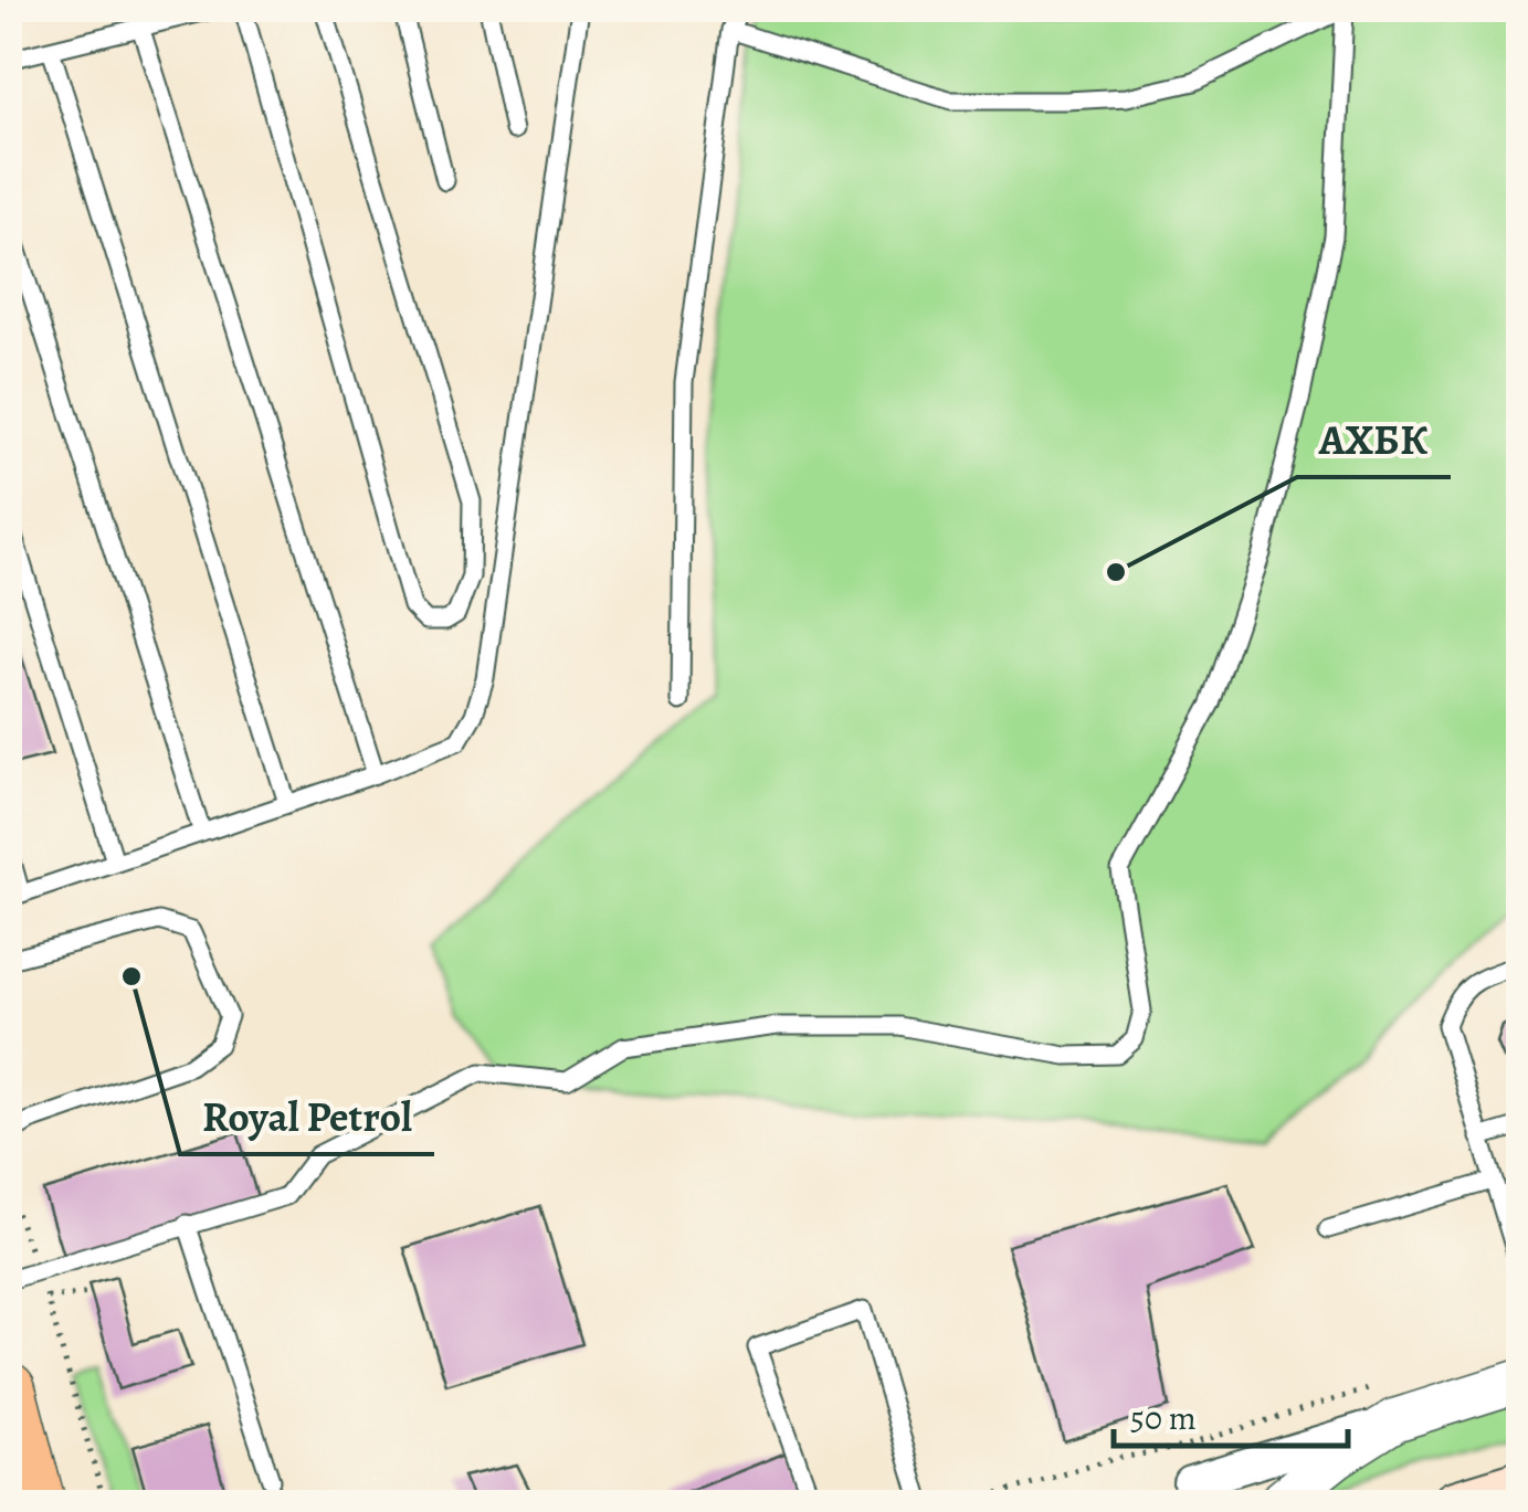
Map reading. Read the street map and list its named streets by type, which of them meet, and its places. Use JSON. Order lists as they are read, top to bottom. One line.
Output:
{"places":["АХБК","Royal Petrol"],"scale_bar":"50 m"}
